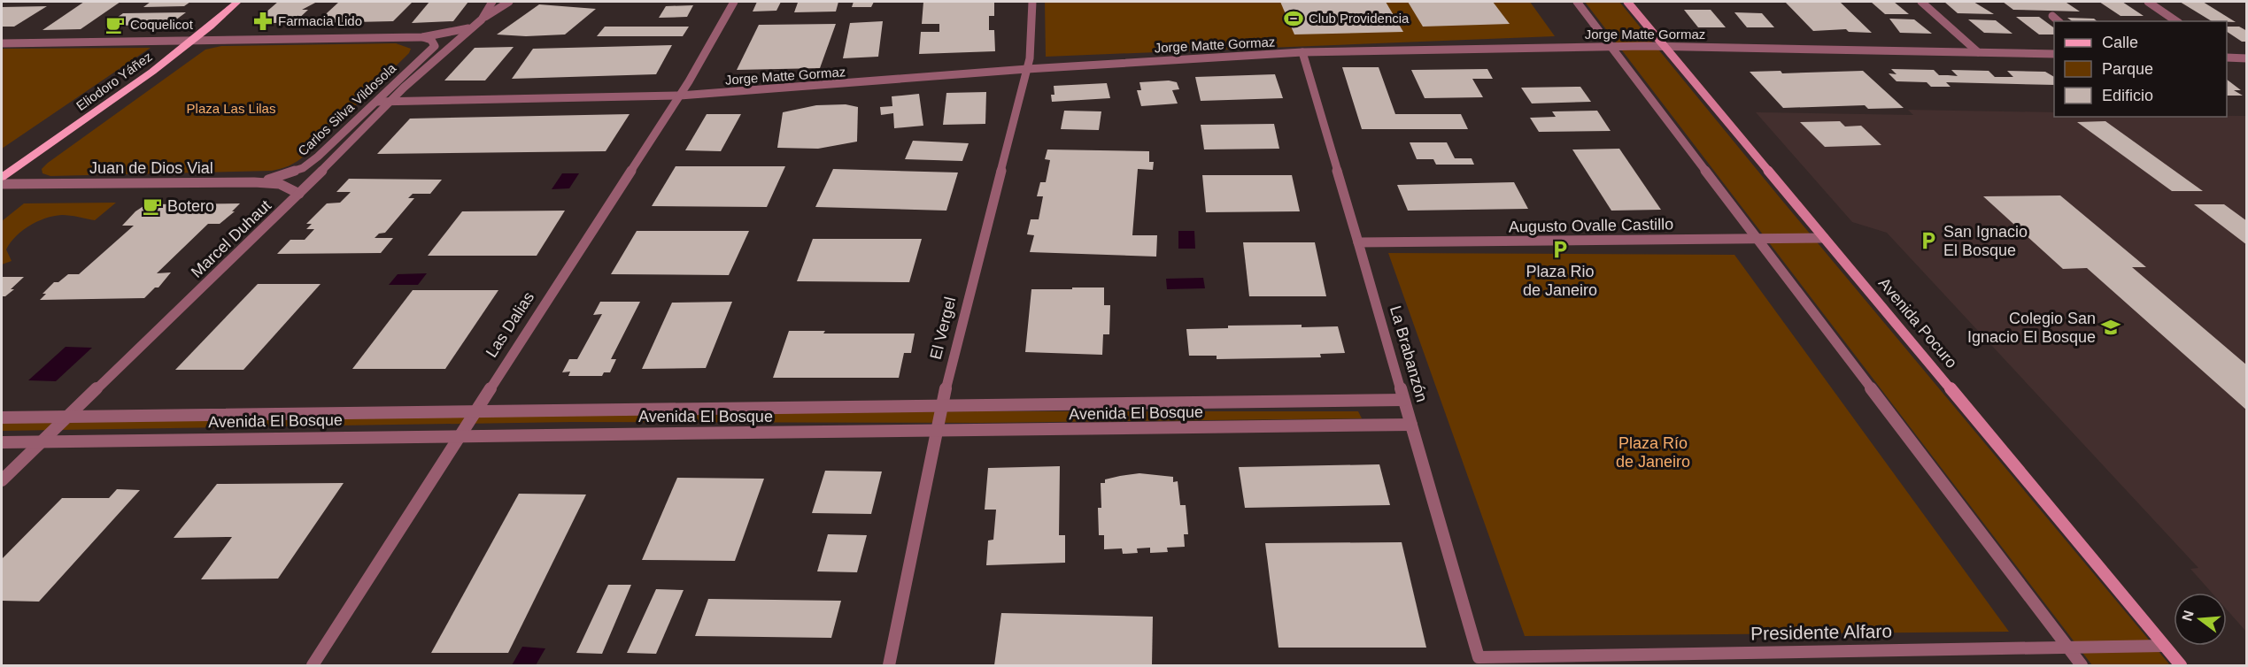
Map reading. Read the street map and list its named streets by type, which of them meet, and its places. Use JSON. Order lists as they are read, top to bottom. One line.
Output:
{"streets":{"main road":["Eliodoro Yáñez","Avenida Pocuro"],"street":["Jorge Matte Gormaz","Carlos Silva Vildosola","Juan de Dios Vial","Augusto Ovalle Castillo","Marcel Duhaut","Las Dalias","El Vergel","La Brabanzón","Avenida El Bosque","Presidente Alfaro"]},"crossings":[["Jorge Matte Gormaz","Carlos Silva Vildosola"],["Jorge Matte Gormaz","Marcel Duhaut"],["Jorge Matte Gormaz","Avenida Pocuro"],["Jorge Matte Gormaz","Las Dalias"],["Jorge Matte Gormaz","El Vergel"],["Jorge Matte Gormaz","La Brabanzón"],["Eliodoro Yáñez","Carlos Silva Vildosola"],["Carlos Silva Vildosola","Juan de Dios Vial"],["Carlos Silva Vildosola","Marcel Duhaut"],["Juan de Dios Vial","Marcel Duhaut"],["Augusto Ovalle Castillo","Avenida Pocuro"],["Augusto Ovalle Castillo","La Brabanzón"],["Marcel Duhaut","Avenida El Bosque"],["Avenida Pocuro","Presidente Alfaro"],["Las Dalias","Avenida El Bosque"],["El Vergel","Avenida El Bosque"],["La Brabanzón","Avenida El Bosque"],["La Brabanzón","Presidente Alfaro"]],"parks":["Plaza Las Lilas","Plaza Río de Janeiro"],"places":{"sports":["Club Providencia"],"pharmacy":["Farmacia Lido"],"cafe":["Coquelicot","Botero"],"parking":["San Ignacio El Bosque","Plaza Rio de Janeiro"],"school or university":["Colegio San Ignacio El Bosque"]},"legend":["Calle","Parque","Edificio"],"north":"left"}
